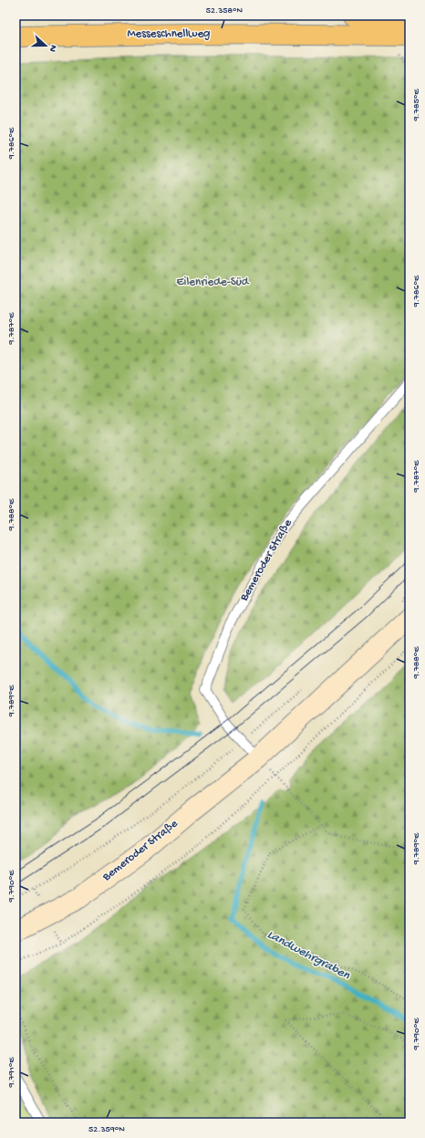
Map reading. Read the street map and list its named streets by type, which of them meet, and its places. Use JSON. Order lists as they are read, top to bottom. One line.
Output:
{"streets":{"highway":["Messeschnellweg"],"main road":["Bemeroder Straße"]},"water":["Landwehrgraben"],"parks":["Eilenriede-Süd"],"north":"right","coordinates":["52.358°N","9.785°E","9.786°E","9.787°E","9.788°E","9.789°E","9.790°E","9.791°E","52.359°N"]}
